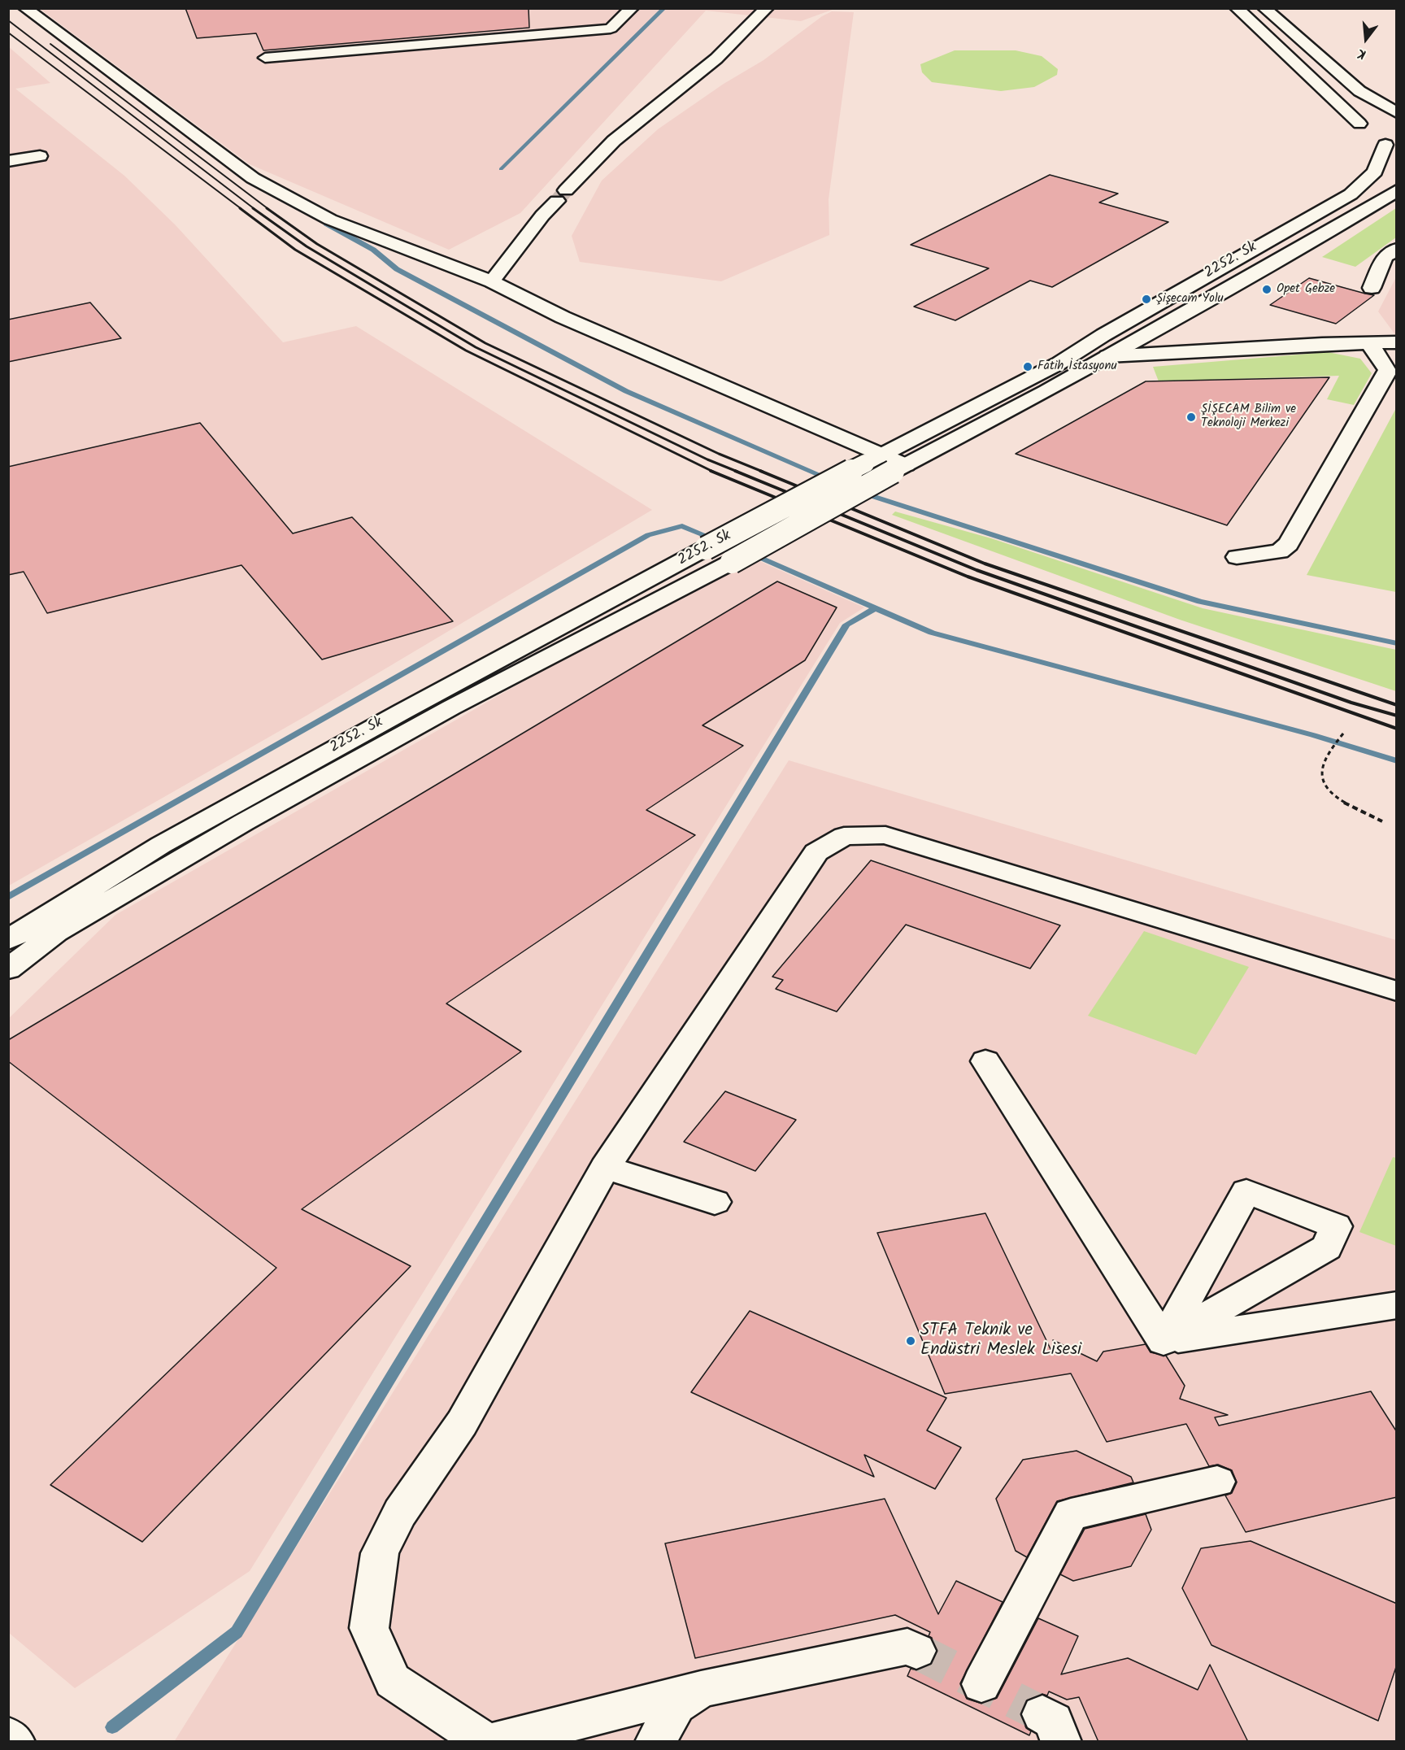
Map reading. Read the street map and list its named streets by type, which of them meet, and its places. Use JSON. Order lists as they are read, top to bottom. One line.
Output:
{"streets":{"main road":["2252. Sk"]},"places":["Opet Gebze","Şişecam Yolu","Fatih İstasyonu","ŞİŞECAM Bilim ve Teknoloji Merkezi","STFA Teknik ve Endüstri Meslek Lisesi"],"north":"bottom"}
